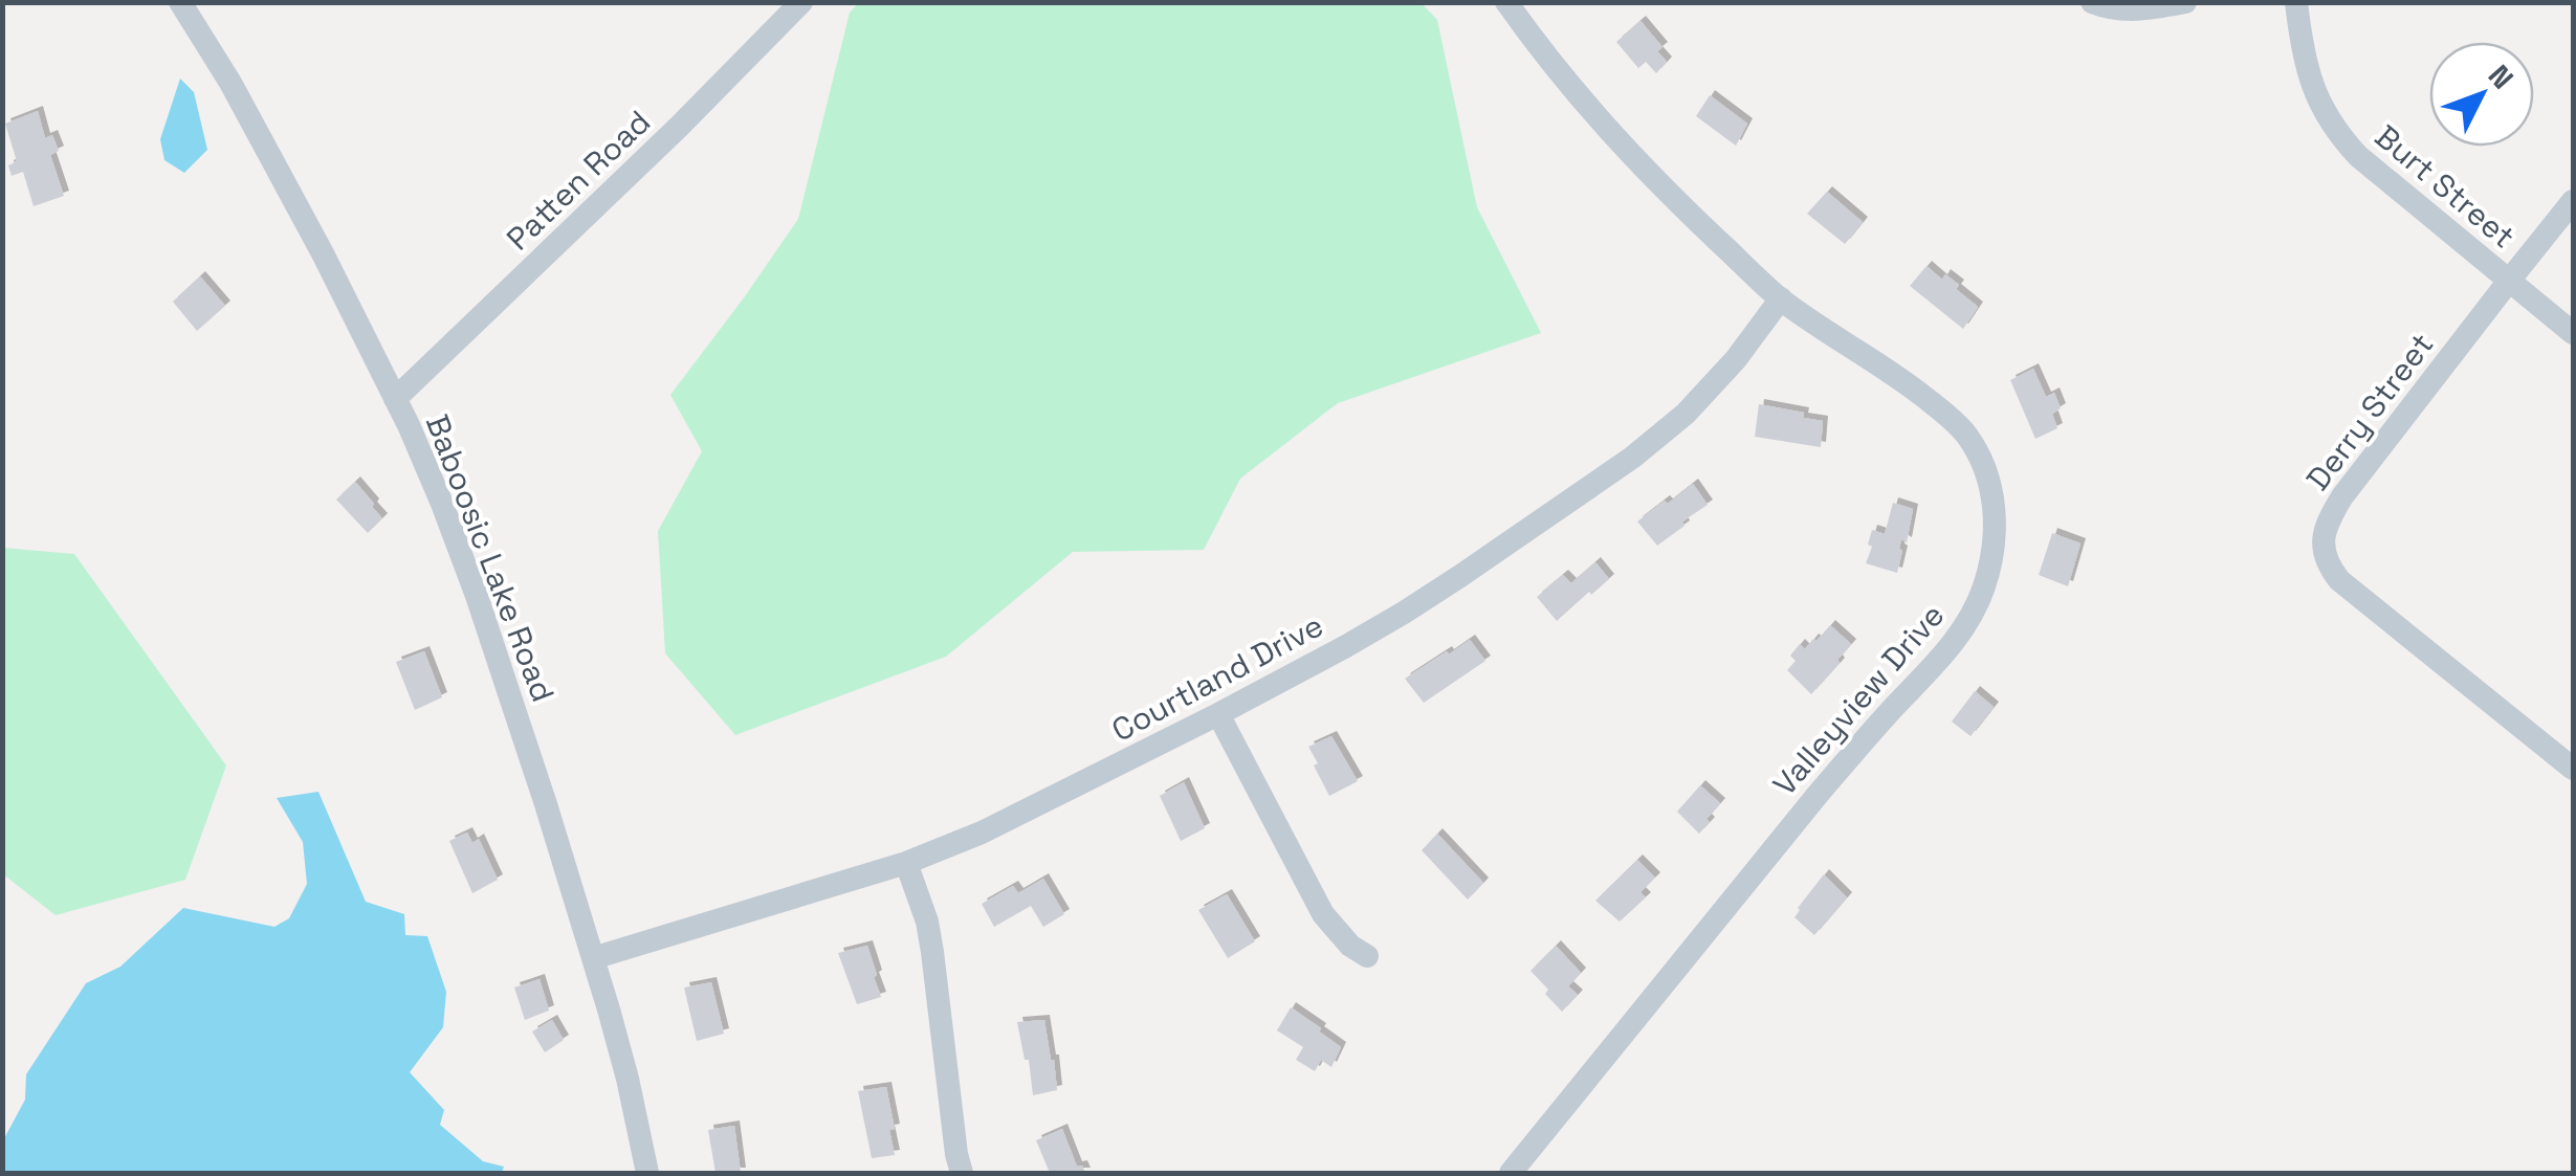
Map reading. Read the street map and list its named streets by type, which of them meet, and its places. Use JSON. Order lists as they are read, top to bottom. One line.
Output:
{"streets":{"street":["Patten Road","Burt Street","Derry Street","Baboosic Lake Road","Courtland Drive","Valleyview Drive"]},"crossings":[["Patten Road","Baboosic Lake Road"],["Burt Street","Derry Street"],["Baboosic Lake Road","Courtland Drive"],["Courtland Drive","Valleyview Drive"]],"north":"top right"}
